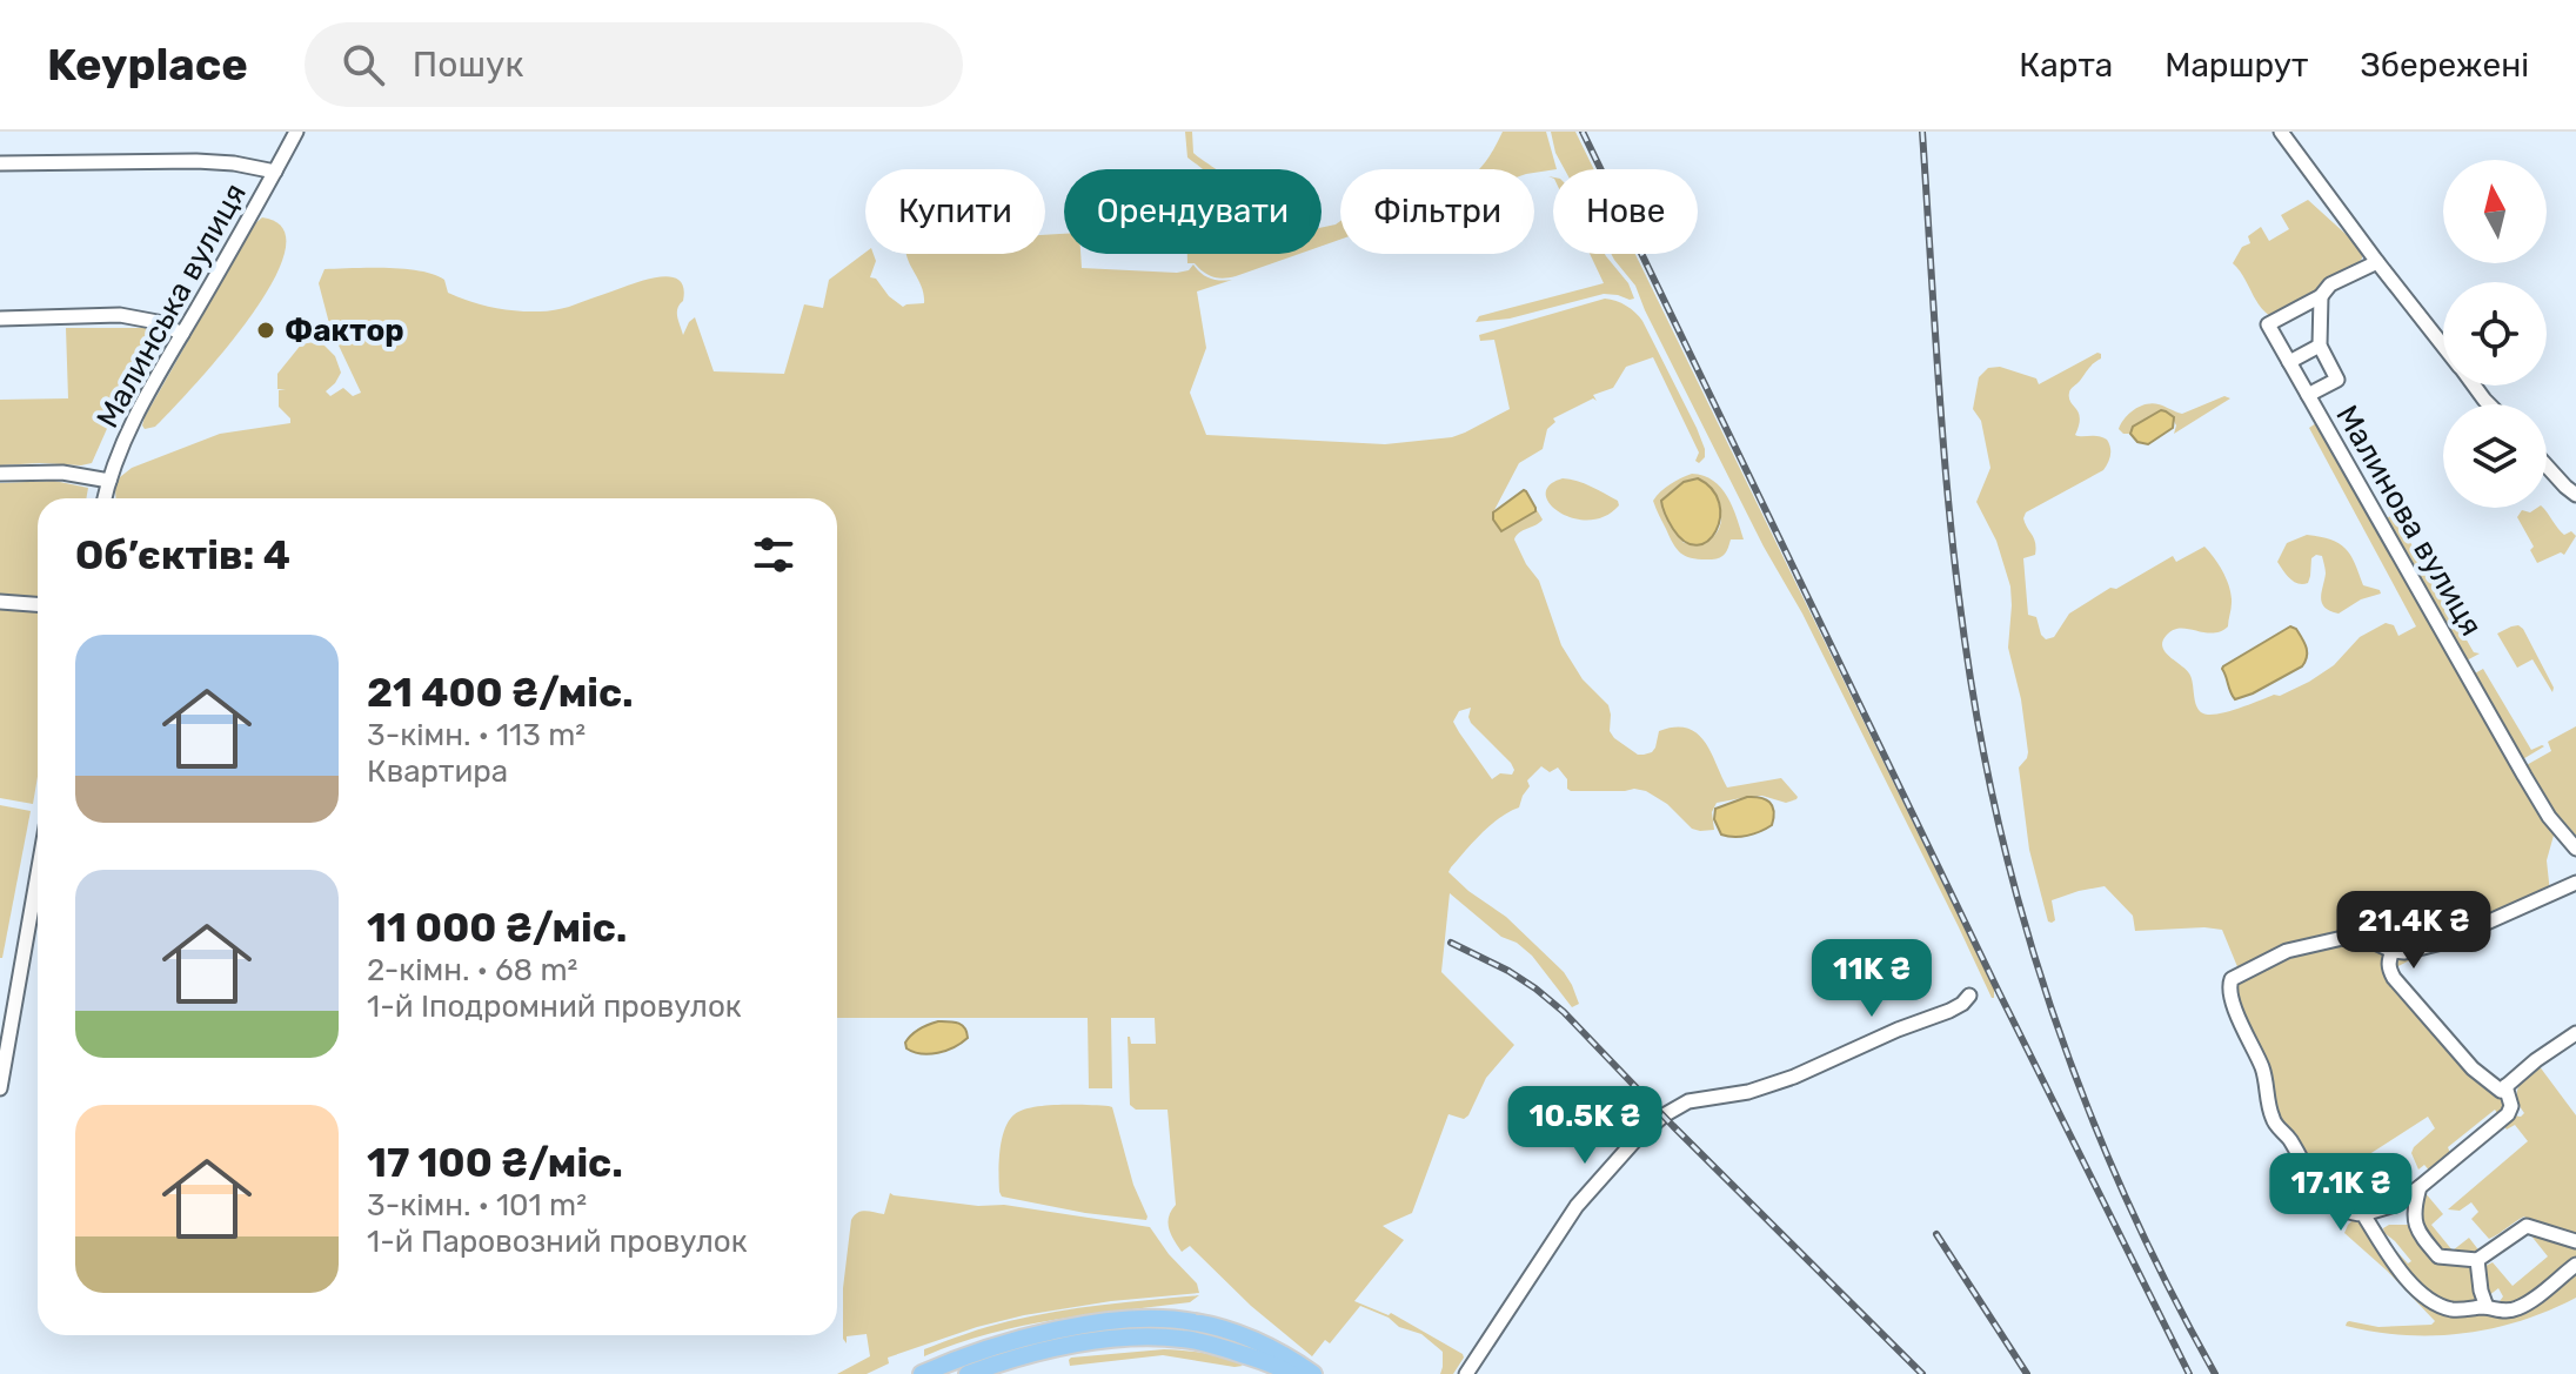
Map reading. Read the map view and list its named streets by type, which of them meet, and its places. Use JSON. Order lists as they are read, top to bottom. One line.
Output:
{"streets":{"street":["Малинська вулиця","Малинова вулиця"]},"places":["Фактор"],"north":"top","page":{"header":"Keyplace","search":"Пошук","nav":["Карта","Маршрут","Збережені"],"chip":["Купити","Орендувати","Фільтри","Нове"],"heading":"Об’єктів: 4","list":[{"name":"21 400 ₴/міс.","note":"3-кімн. · 113 m² · Квартира"},{"name":"11 000 ₴/міс.","note":"2-кімн. · 68 m² · 1-й Іподромний провулок"},{"name":"17 100 ₴/міс.","note":"3-кімн. · 101 m² · 1-й Паровозний провулок"}],"price":["21.4K ₴","11K ₴","10.5K ₴","17.1K ₴"]}}
